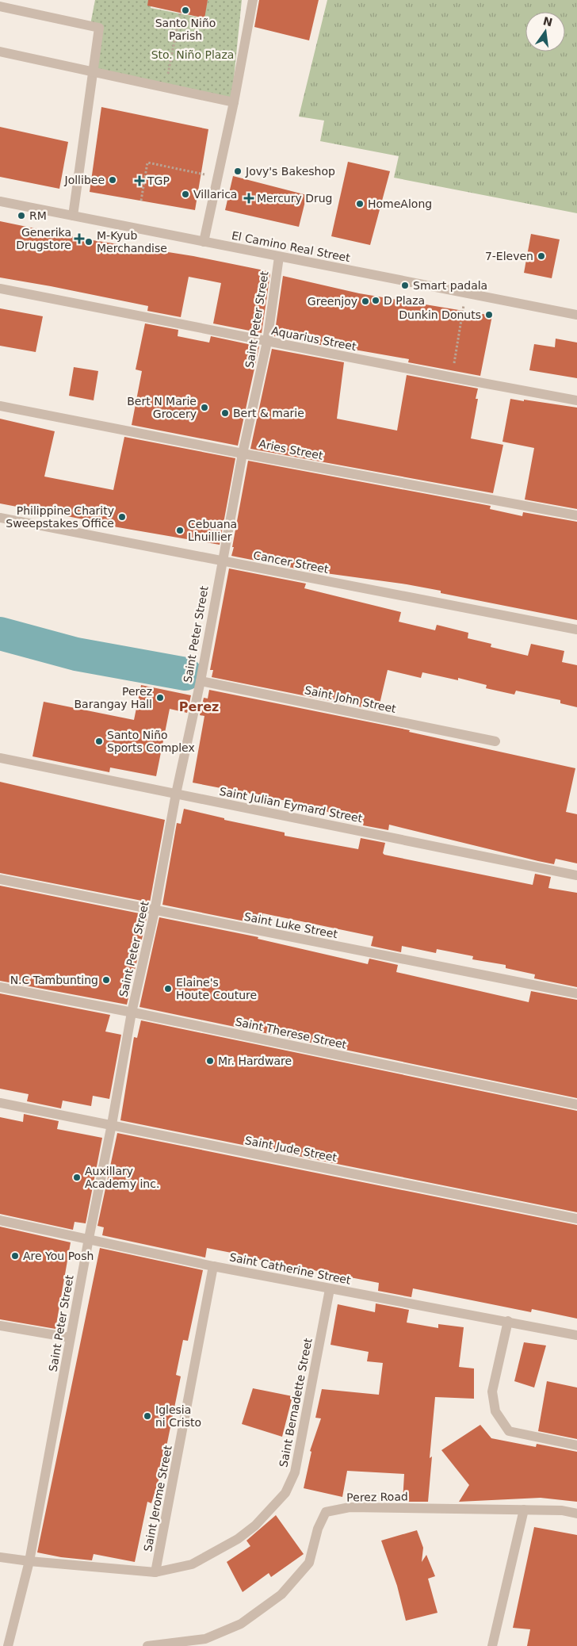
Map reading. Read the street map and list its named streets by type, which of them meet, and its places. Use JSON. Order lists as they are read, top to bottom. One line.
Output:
{"streets":{"street":["El Camino Real Street","Saint Peter Street","Aquarius Street","Aries Street","Cancer Street","Saint John Street","Saint Julian Eymard Street","Saint Luke Street","Saint Therese Street","Saint Jude Street","Saint Catherine Street","Saint Bernadette Street","Perez Road","Saint Jerome Street"]},"crossings":[["El Camino Real Street","Saint Peter Street"],["Saint Peter Street","Aquarius Street"],["Saint Peter Street","Aries Street"],["Saint Peter Street","Cancer Street"],["Saint Peter Street","Saint John Street"],["Saint Peter Street","Saint Julian Eymard Street"],["Saint Peter Street","Saint Luke Street"],["Saint Peter Street","Saint Therese Street"],["Saint Peter Street","Saint Jude Street"],["Saint Peter Street","Saint Catherine Street"],["Saint Peter Street","Saint Bernadette Street"],["Saint Catherine Street","Saint Bernadette Street"],["Saint Catherine Street","Saint Jerome Street"],["Saint Bernadette Street","Saint Jerome Street"]],"districts":["Perez"],"parks":["Sto. Niño Plaza"],"places":{"other":["Santo Niño Parish","Jovy's Bakeshop","Jollibee","Villarica","HomeAlong","RM","M-Kyub Merchandise","7-Eleven","Smart padala","D Plaza","Greenjoy","Dunkin Donuts","Bert N Marie Grocery","Bert & marie","Philippine Charity Sweepstakes Office","Cebuana Lhuillier","Perez Barangay Hall","Santo Niño Sports Complex","N.C Tambunting","Elaine's Houte Couture","Mr. Hardware","Auxillary Academy inc.","Are You Posh","Iglesia ni Cristo"],"health":["TGP","Mercury Drug","Generika Drugstore"]},"north":"top"}
